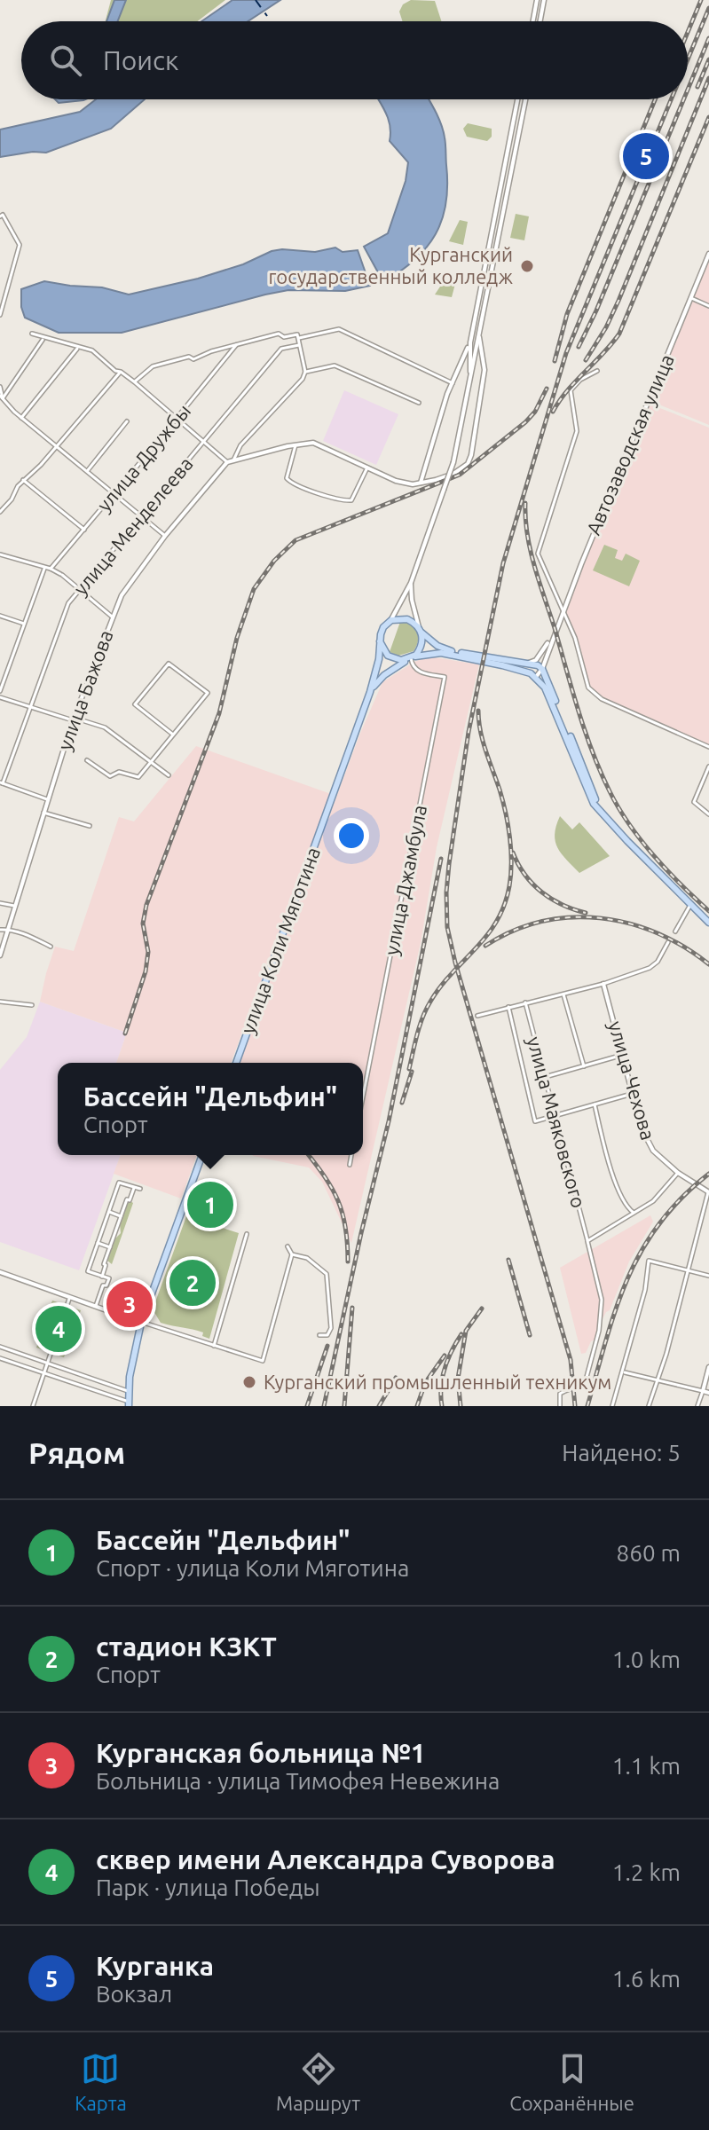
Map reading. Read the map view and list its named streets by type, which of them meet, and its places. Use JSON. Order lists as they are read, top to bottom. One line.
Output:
{"streets":{"main road":["Автозаводская улица","улица Бажова","улица Коли Мяготина","улица Чехова"],"street":["улица Дружбы","улица Менделеева","улица Джамбула","улица Маяковского"]},"crossings":[["улица Джамбула","улица Коли Мяготина"]],"places":["Курганский государственный колледж","Курганский промышленный техникум"],"page":{"search":"Поиск","pins":["5","1","2","3","4"],"popup":["Бассейн \"Дельфин\"","Спорт"],"heading":["Рядом","Найдено: 5"],"list":[{"mark":"1","name":"Бассейн \"Дельфин\"","note":"Спорт · улица Коли Мяготина","value":"860 m"},{"mark":"2","name":"стадион КЗКТ","note":"Спорт","value":"1.0 km"},{"mark":"3","name":"Курганская больница №1","note":"Больница · улица Тимофея Невежина","value":"1.1 km"},{"mark":"4","name":"сквер имени Александра Суворова","note":"Парк · улица Победы","value":"1.2 km"},{"mark":"5","name":"Курганка","note":"Вокзал","value":"1.6 km"}],"nav":["Карта","Маршрут","Сохранённые"]}}
